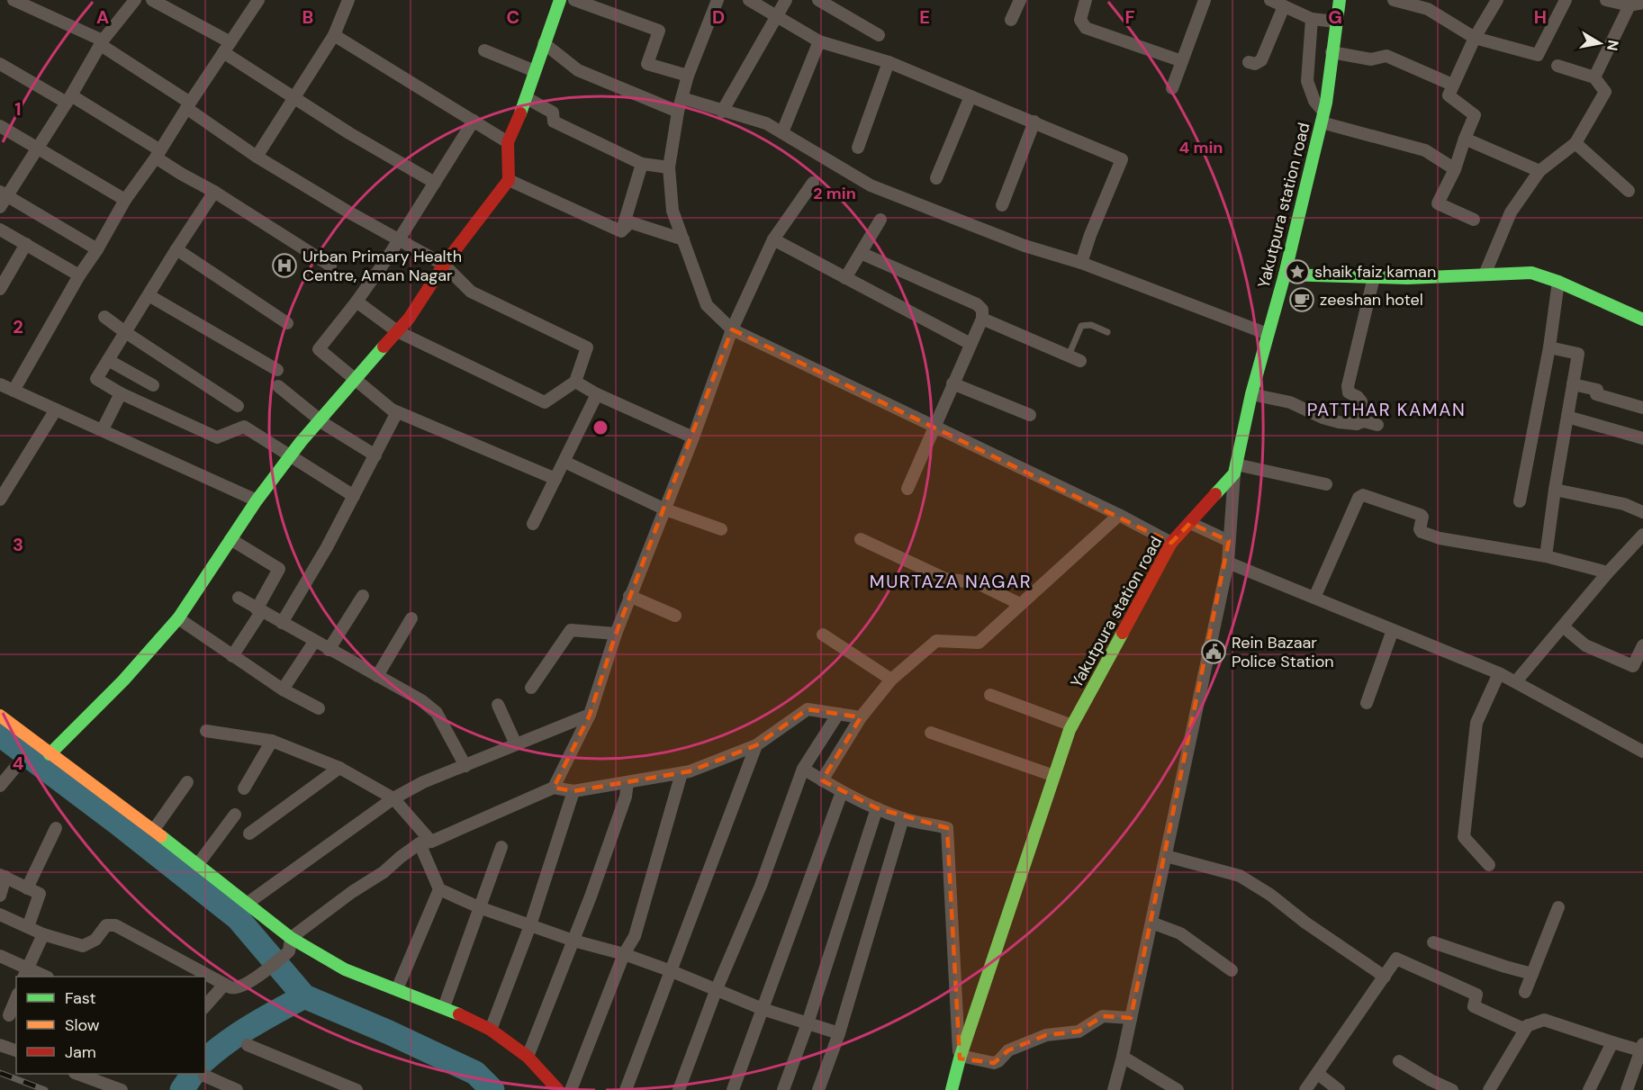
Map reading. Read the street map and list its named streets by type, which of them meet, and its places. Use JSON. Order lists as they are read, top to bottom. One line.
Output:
{"streets":{"street":["Yakutpura station road"]},"districts":["PATTHAR KAMAN","MURTAZA NAGAR"],"places":{"hospital":["Urban Primary Health Centre, Aman Nagar"],"place":["shaik faiz kaman"],"cafe":["zeeshan hotel"],"public building":["Rein Bazaar Police Station"]},"legend":["Fast","Slow","Jam"],"north":"right","grid":{"columns":["A","B","C","D","E","F","G","H"],"rows":["1","2","3","4"]},"rings":["4 min","2 min"]}
